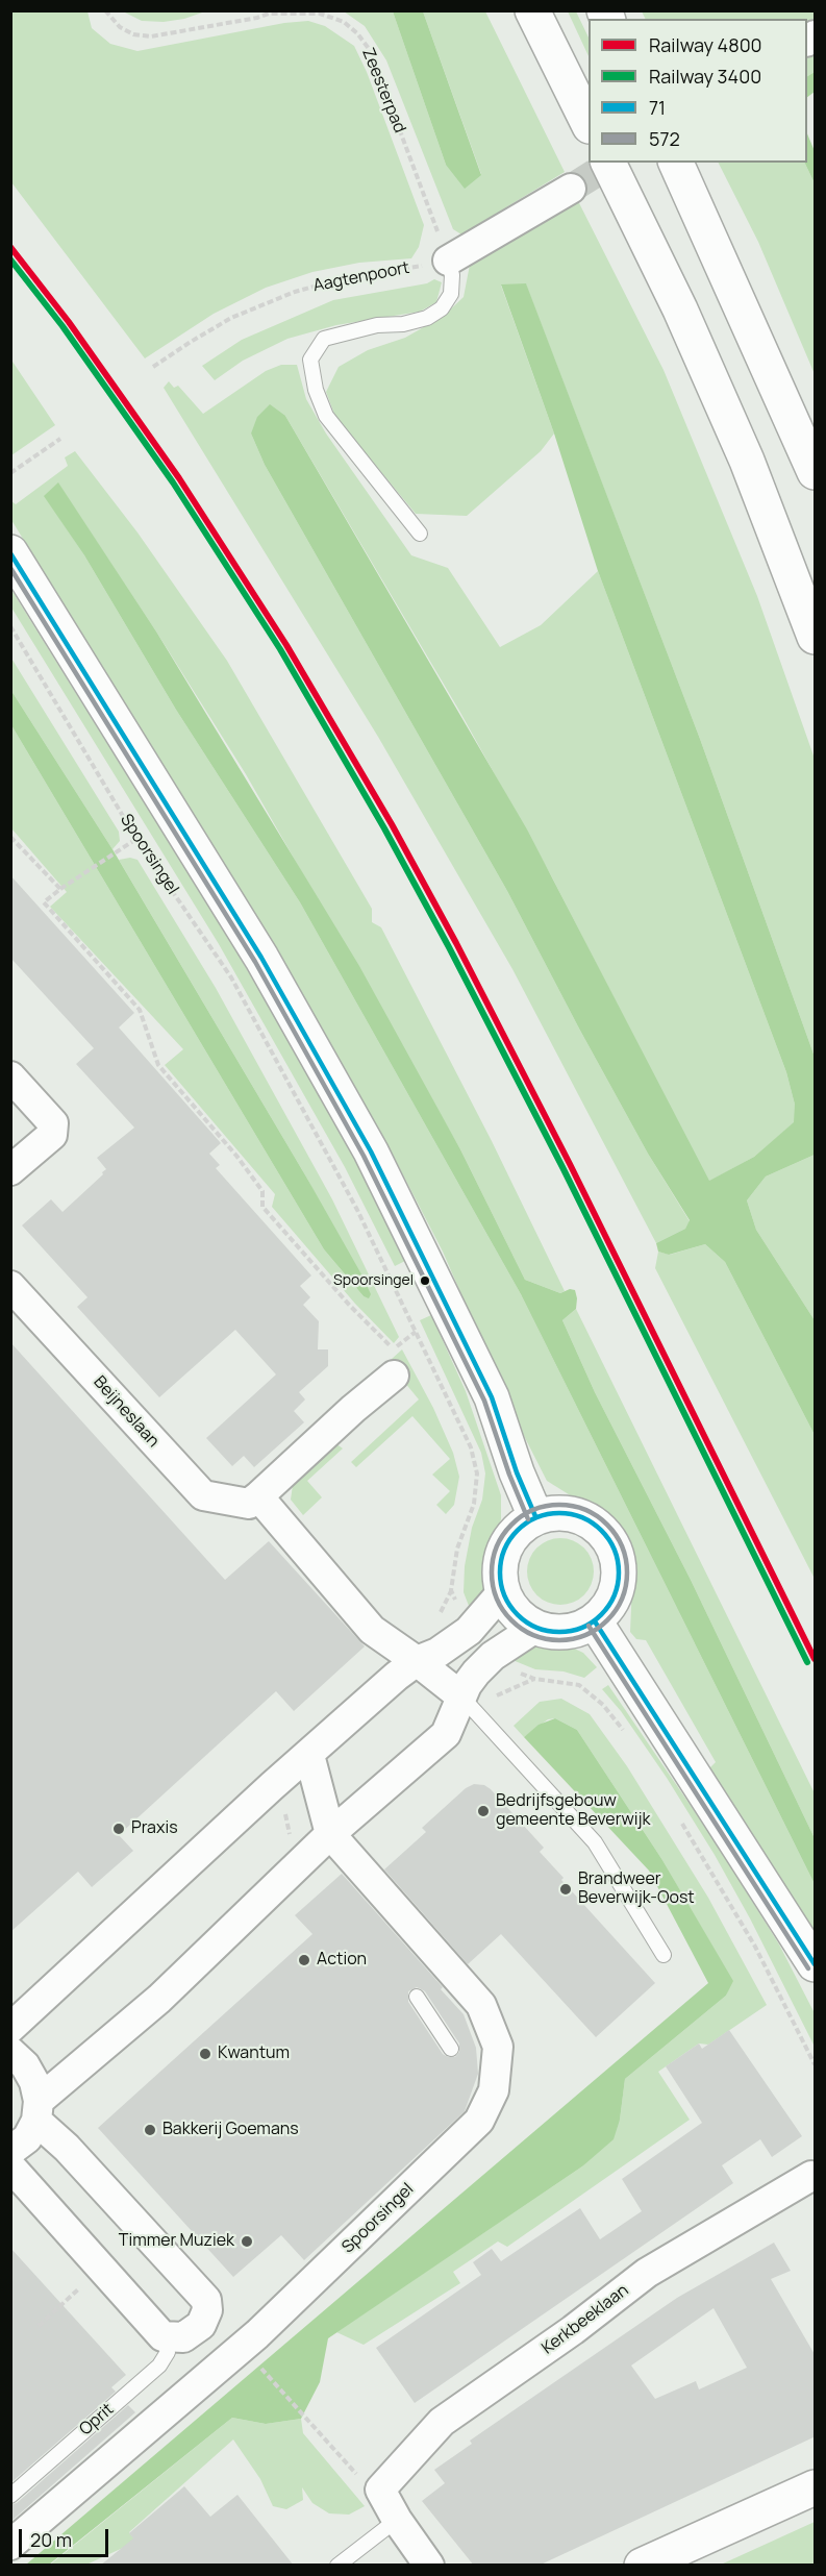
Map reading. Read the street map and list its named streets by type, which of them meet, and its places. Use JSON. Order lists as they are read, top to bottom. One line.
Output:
{"streets":{"street":["Spoorsingel","Beijneslaan","Kerkbeeklaan"],"lane":["Oprit"],"path":["Zeesterpad","Aagtenpoort"]},"crossings":[["Zeesterpad","Aagtenpoort"]],"places":["Spoorsingel","Bedrijfsgebouw gemeente Beverwijk","Praxis","Brandweer Beverwijk-Oost","Action","Kwantum","Bakkerij Goemans","Timmer Muziek"],"lines":["rail line 4800","rail line 3400","transit line 71","transit line 572"],"legend":["Railway 4800","Railway 3400","71","572"],"scale_bar":"20 m"}
